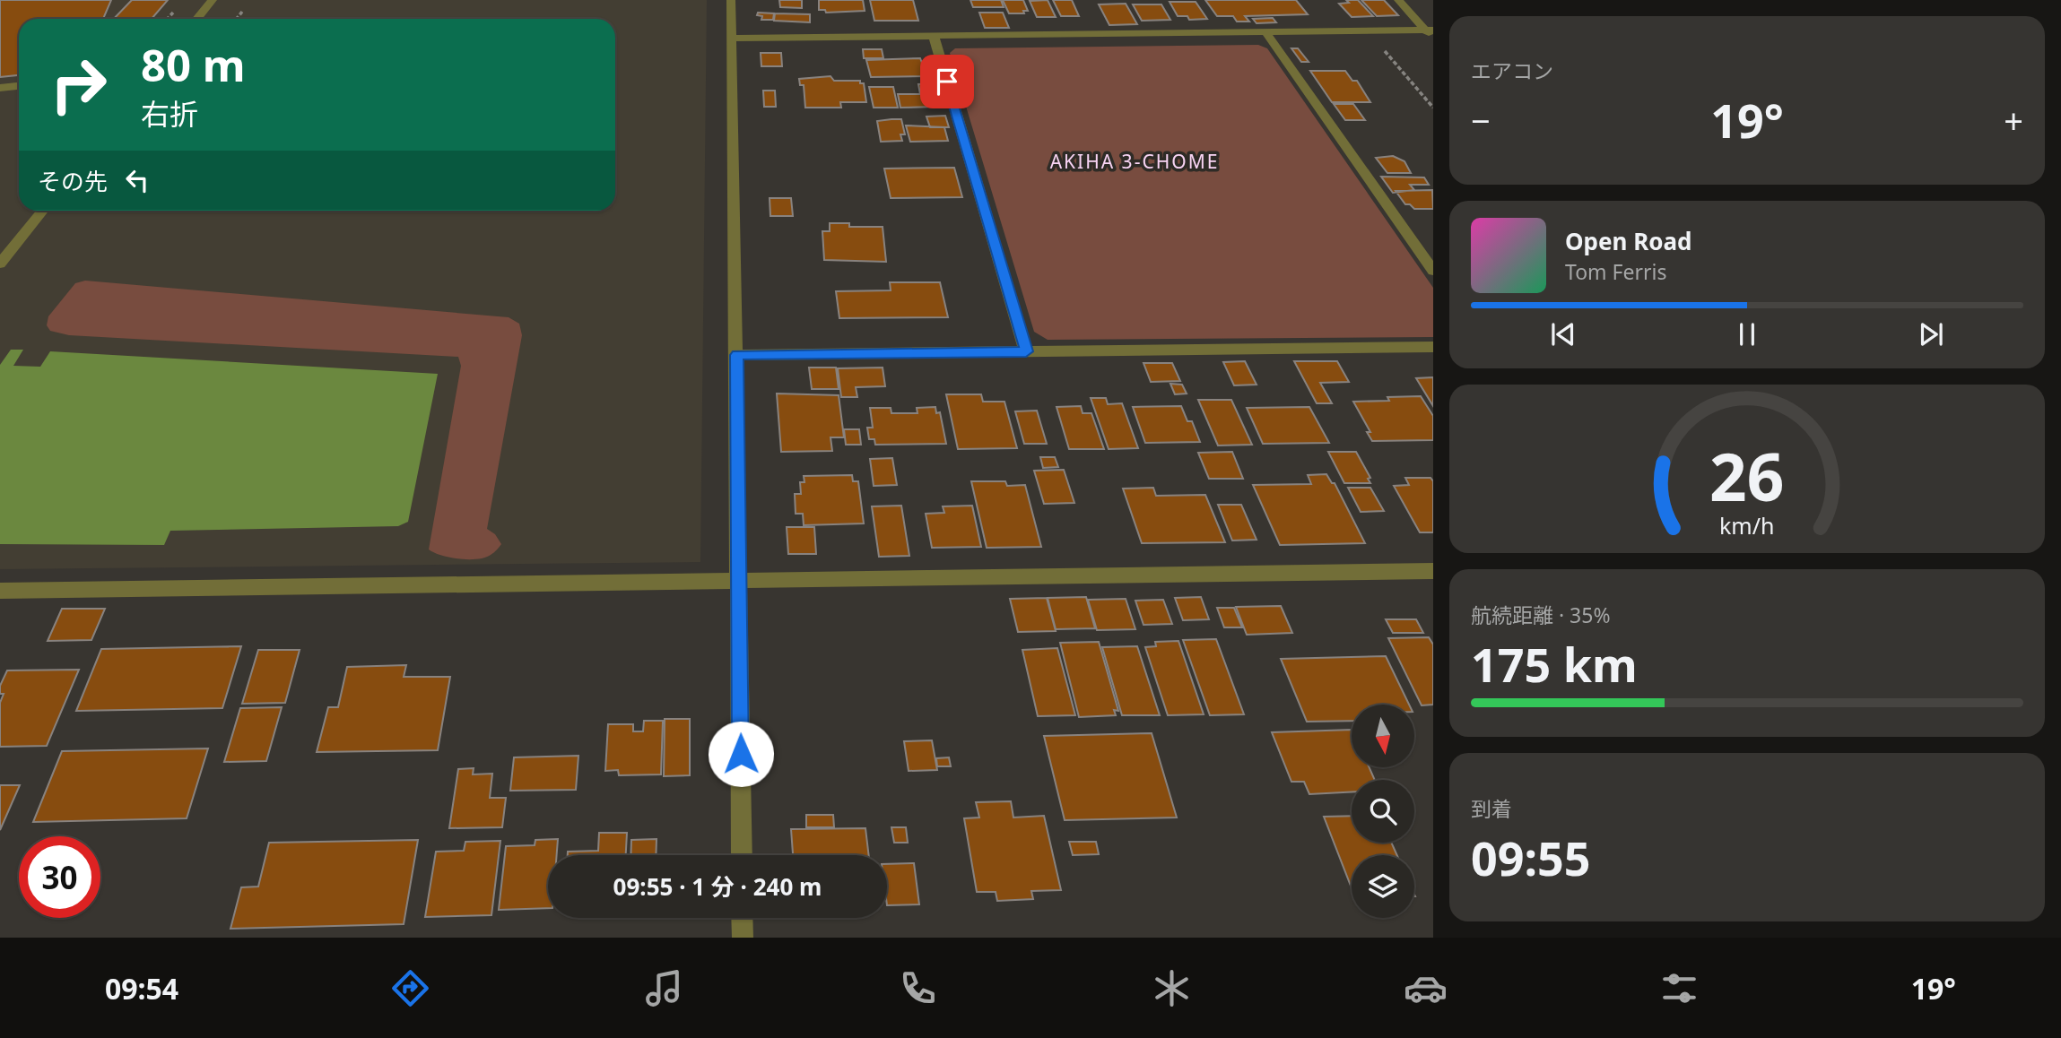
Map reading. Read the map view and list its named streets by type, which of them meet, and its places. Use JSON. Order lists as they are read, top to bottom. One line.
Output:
{"districts":["AKIHA 3-CHOME"],"north":"bottom","page":{"tile":["エアコン",["航続距離 · 35%","175 km"],["到着","09:55"]],"turn":["80 m","右折"],"heat":["−","19°","+"],"then":"その先","song":["Open Road","Tom Ferris"],"limit":"30","trip":"09:55 · 1 分 · 240 m","tabs":["09:54","19°"],"gauge":["26","km/h"]}}
